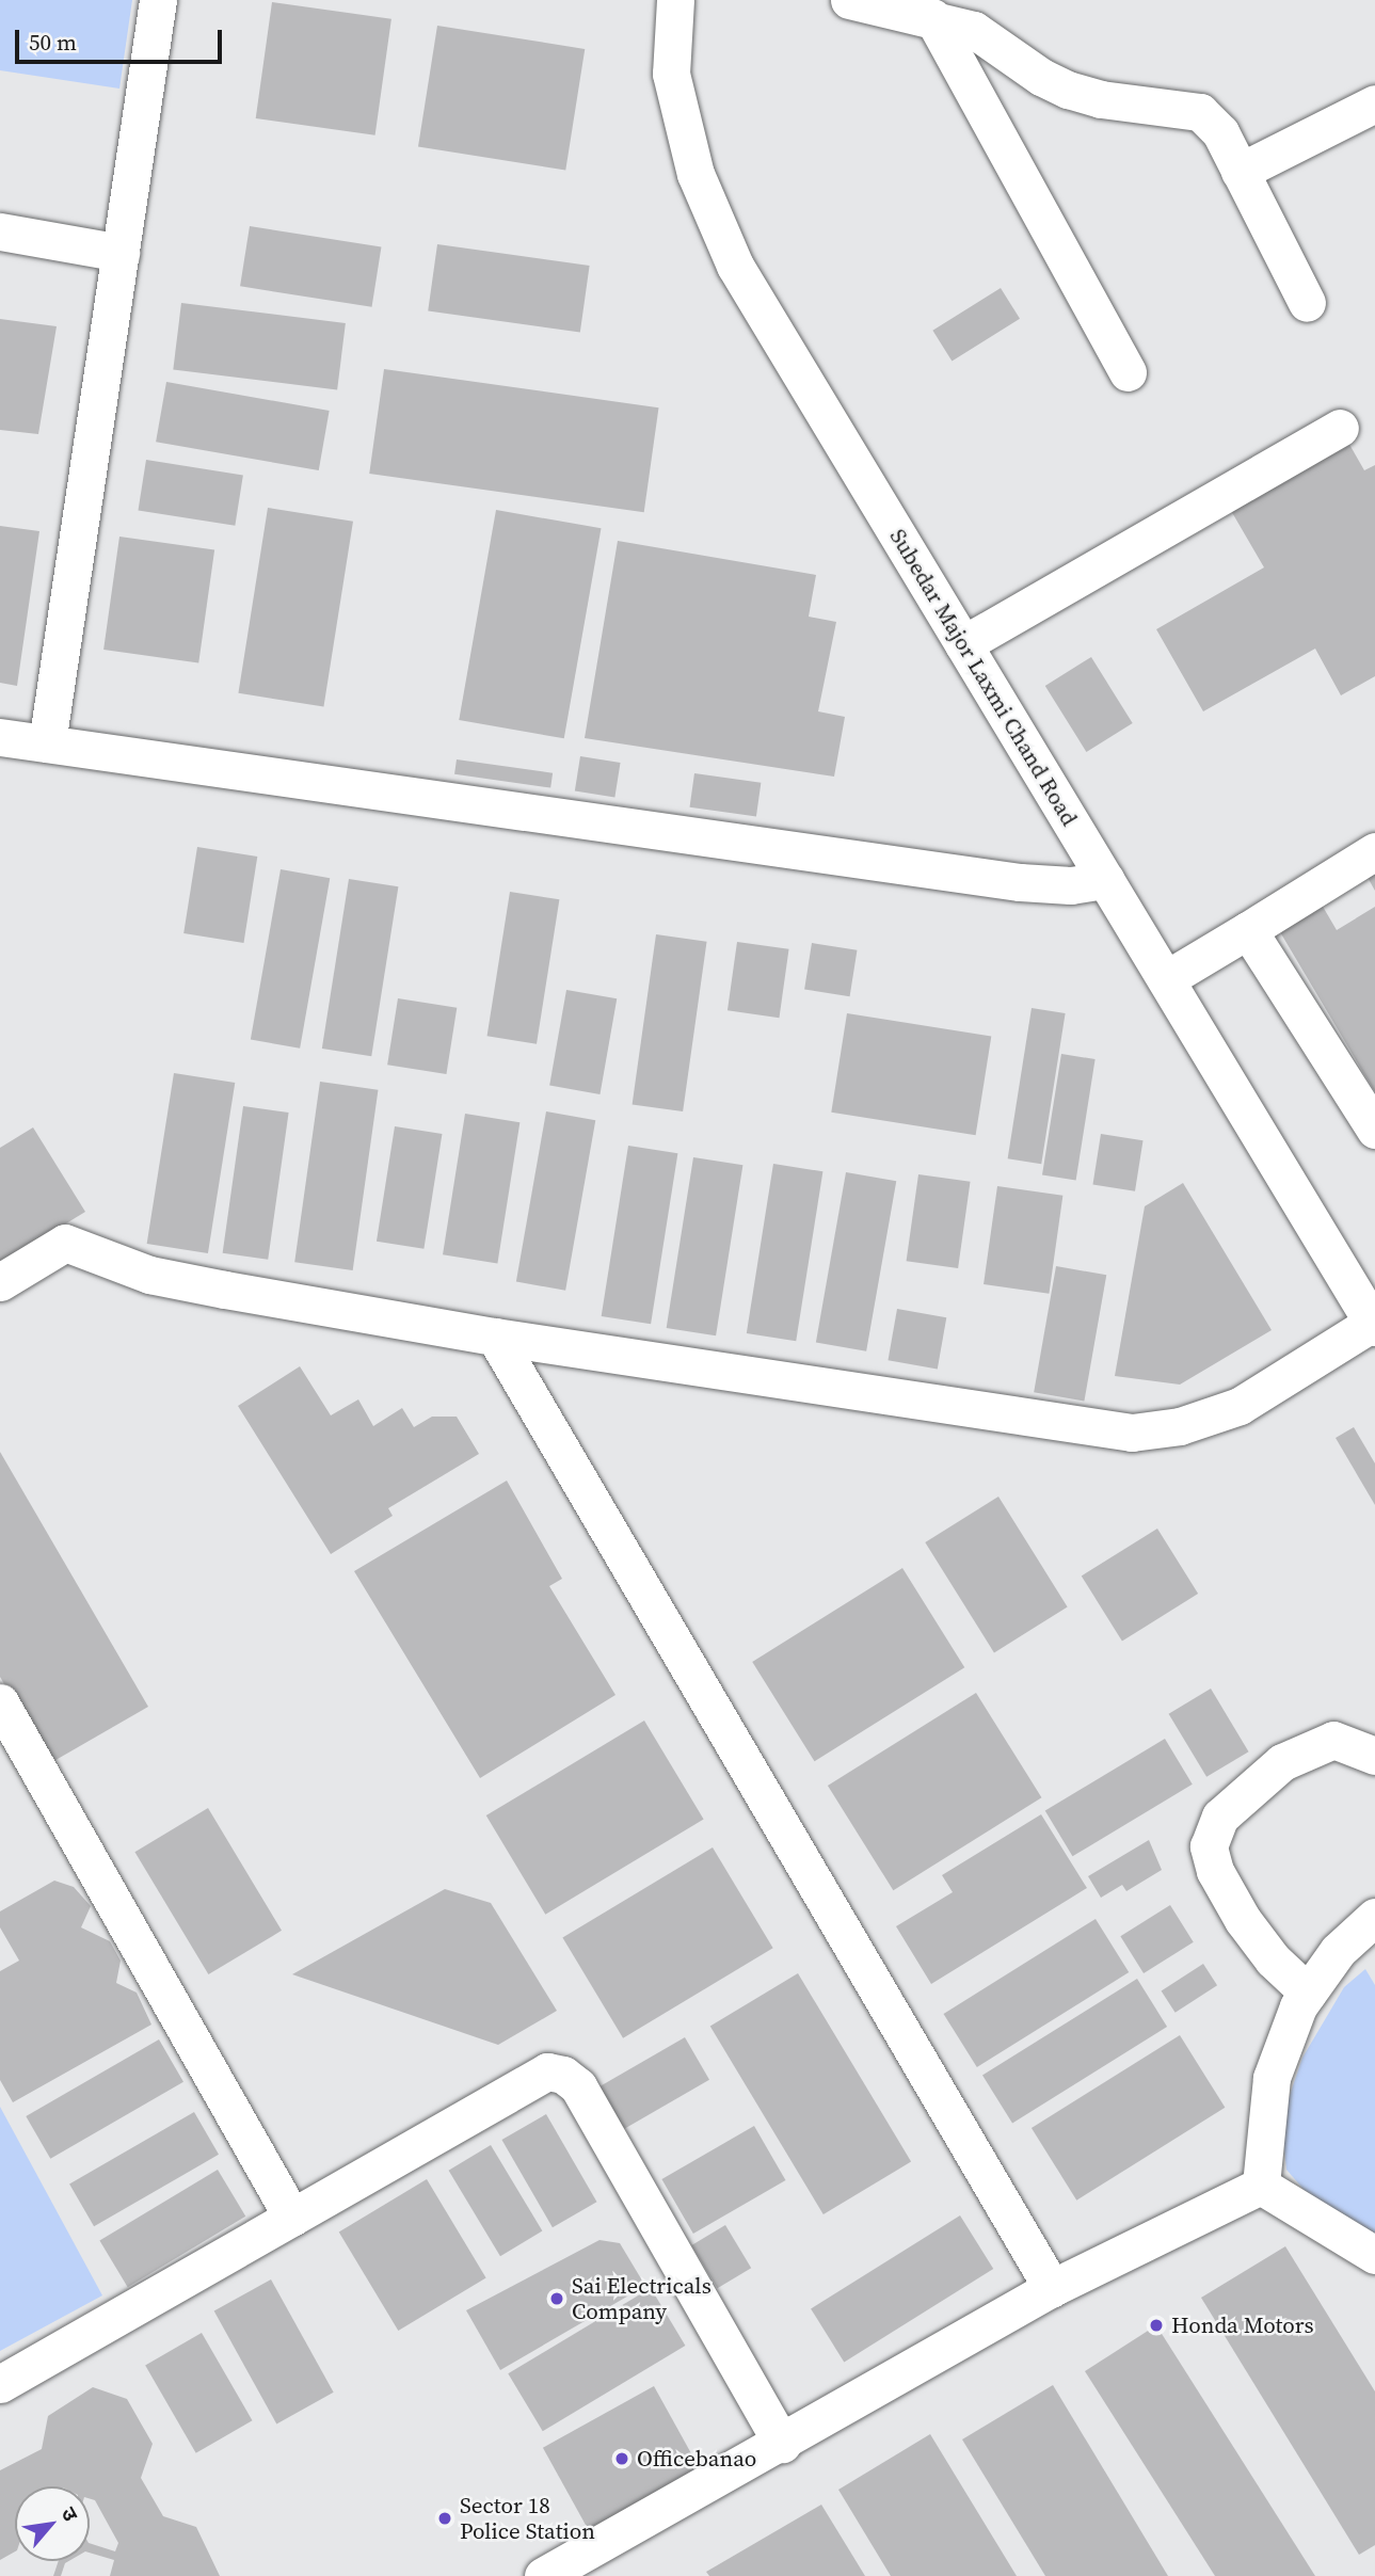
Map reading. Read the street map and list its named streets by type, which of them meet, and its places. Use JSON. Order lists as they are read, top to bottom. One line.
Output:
{"streets":{"street":["Subedar Major Laxmi Chand Road"]},"places":["Sai Electricals Company","Honda Motors","Officebanao","Sector 18 Police Station"],"scale_bar":"50 m","north":"top right"}
